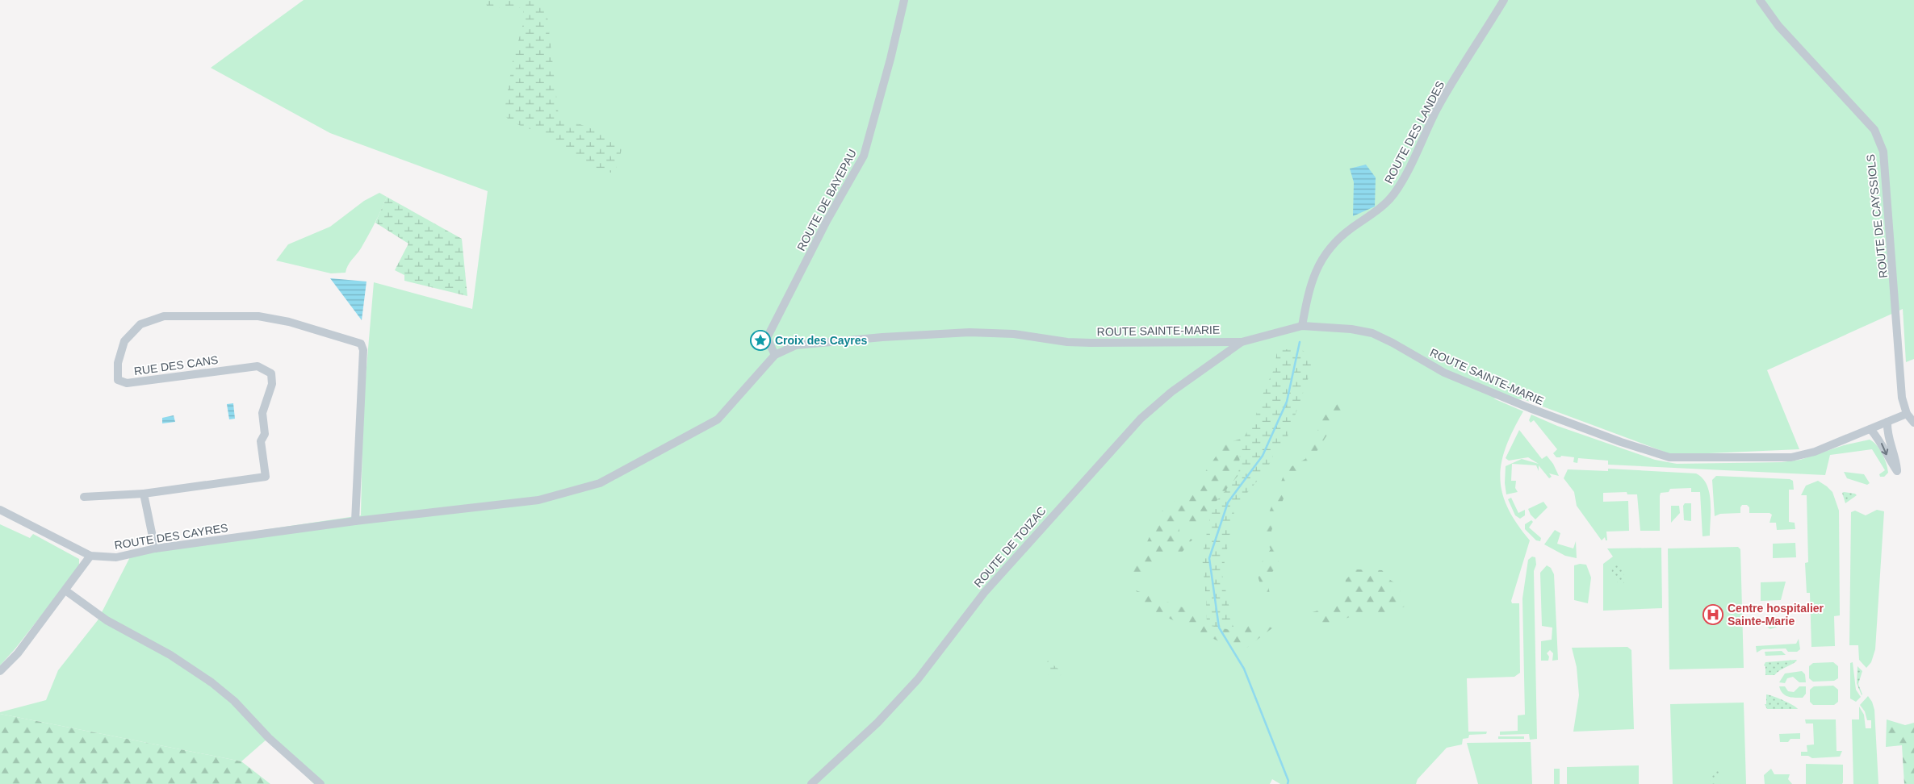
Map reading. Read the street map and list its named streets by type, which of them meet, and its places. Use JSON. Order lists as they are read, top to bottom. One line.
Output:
{"streets":{"street":["ROUTE DES LANDES","ROUTE DE BAYEPAU","ROUTE DE CAYSSIOLS","ROUTE SAINTE-MARIE","RUE DES CANS","ROUTE DES CAYRES","ROUTE DE TOIZAC"]},"crossings":[["ROUTE DES LANDES","ROUTE SAINTE-MARIE"],["ROUTE DE BAYEPAU","ROUTE SAINTE-MARIE"],["ROUTE DE BAYEPAU","ROUTE DES CAYRES"],["ROUTE DE CAYSSIOLS","ROUTE SAINTE-MARIE"],["ROUTE SAINTE-MARIE","ROUTE DES CAYRES"],["ROUTE SAINTE-MARIE","ROUTE DE TOIZAC"],["RUE DES CANS","ROUTE DES CAYRES"]],"places":{"place":["Croix des Cayres"],"hospital":["Centre hospitalier Sainte-Marie"]}}
